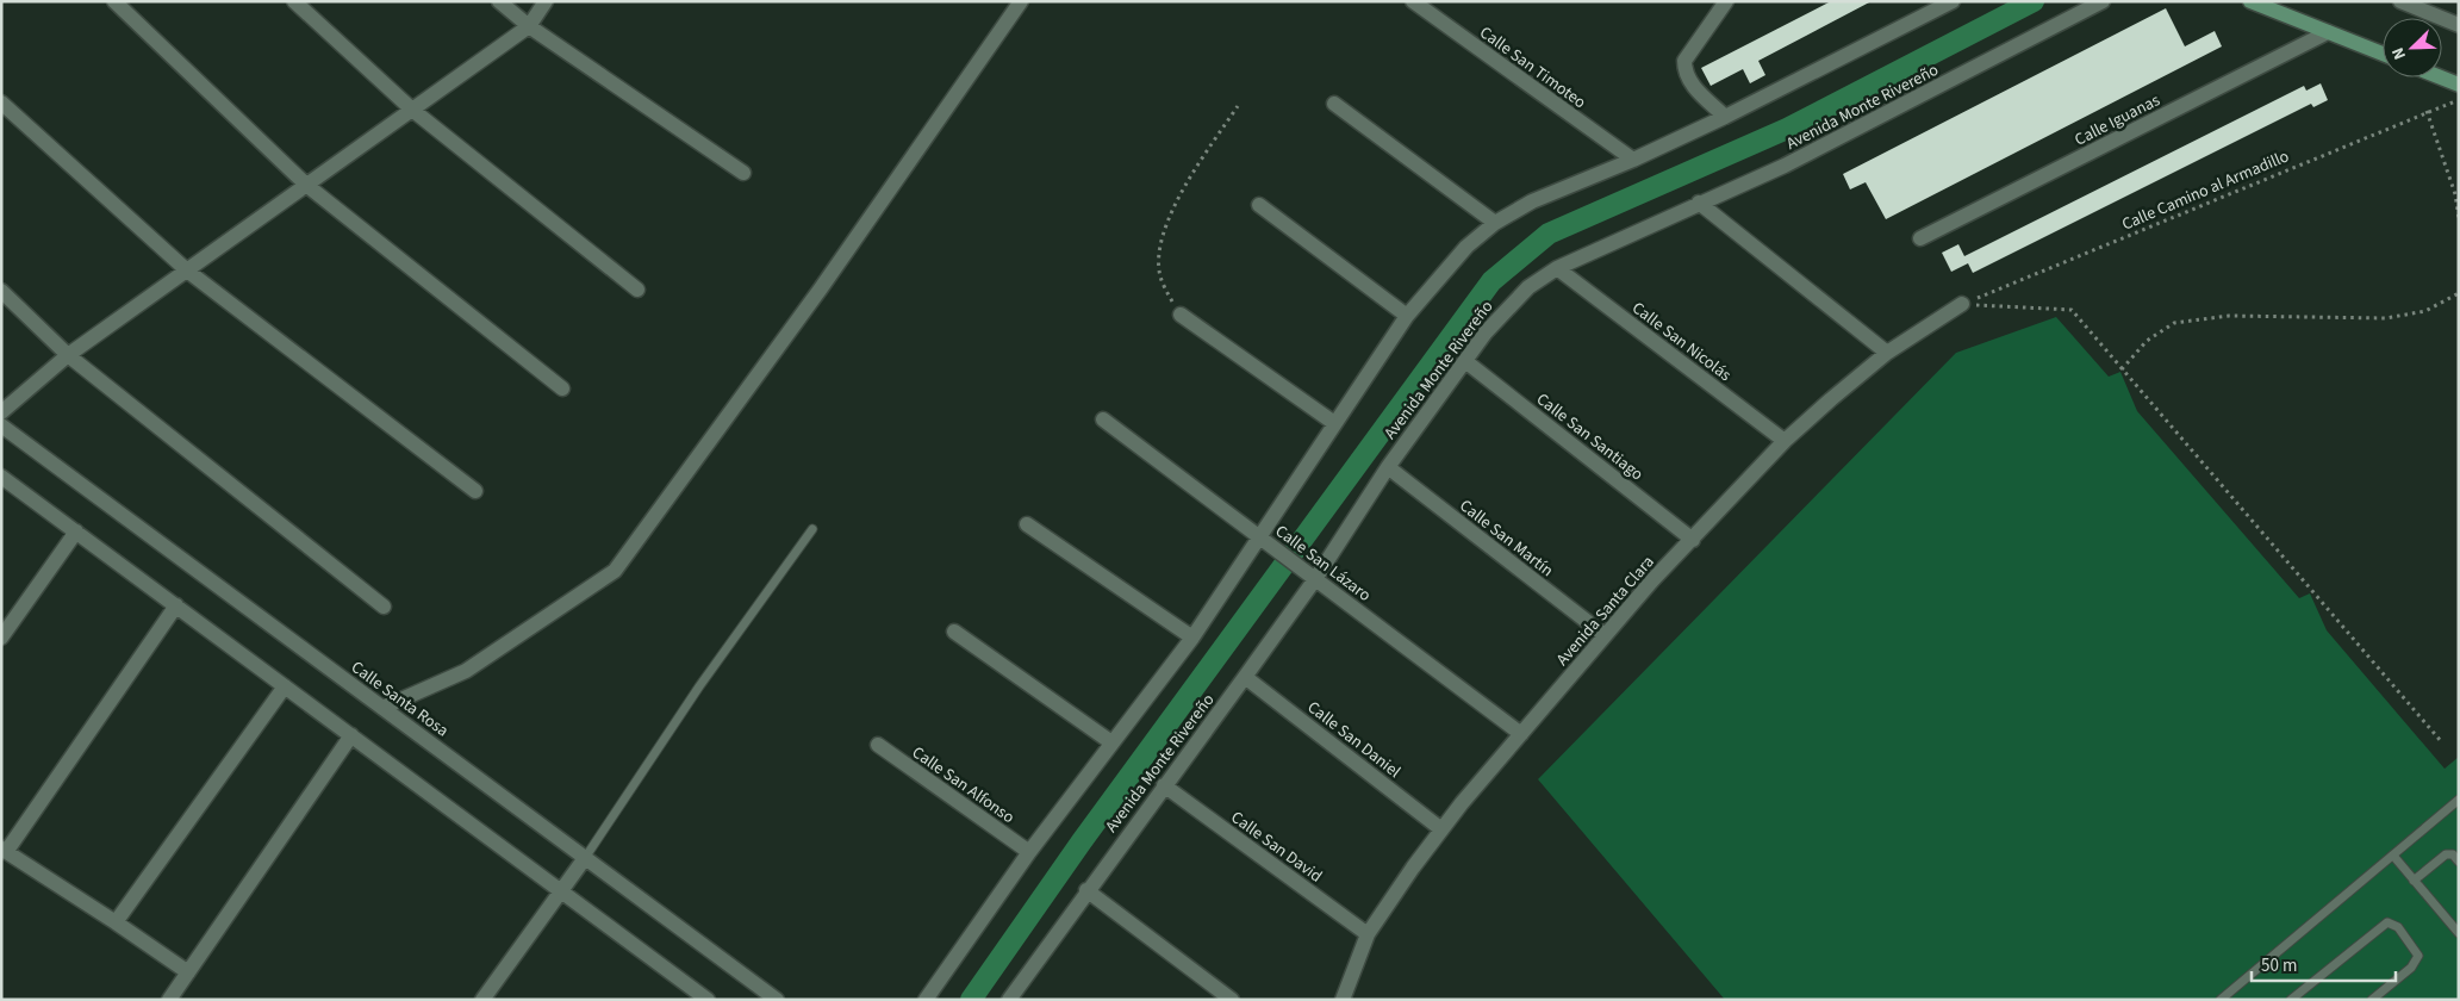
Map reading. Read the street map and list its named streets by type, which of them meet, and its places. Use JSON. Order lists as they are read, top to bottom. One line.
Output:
{"streets":{"street":["Calle San Timoteo","Avenida Monte Rivereño","Calle Iguanas","Calle San Nicolás","Calle San Santiago","Calle San Martín","Calle San Lázaro","Avenida Santa Clara","Calle Santa Rosa","Calle San Daniel","Calle San Alfonso","Calle San David"],"path":["Calle Camino al Armadillo"]},"crossings":[["Avenida Monte Rivereño","Calle San Nicolás"],["Avenida Monte Rivereño","Calle San Santiago"],["Avenida Monte Rivereño","Calle San Martín"],["Avenida Monte Rivereño","Calle San Lázaro"],["Avenida Monte Rivereño","Calle San Daniel"],["Avenida Monte Rivereño","Calle San David"],["Calle Camino al Armadillo","Avenida Santa Clara"],["Calle San Nicolás","Avenida Santa Clara"],["Calle San Santiago","Avenida Santa Clara"],["Calle San Martín","Avenida Santa Clara"],["Calle San Lázaro","Avenida Santa Clara"],["Avenida Santa Clara","Calle San Daniel"],["Avenida Santa Clara","Calle San David"]],"scale_bar":"50 m","north":"bottom left"}
